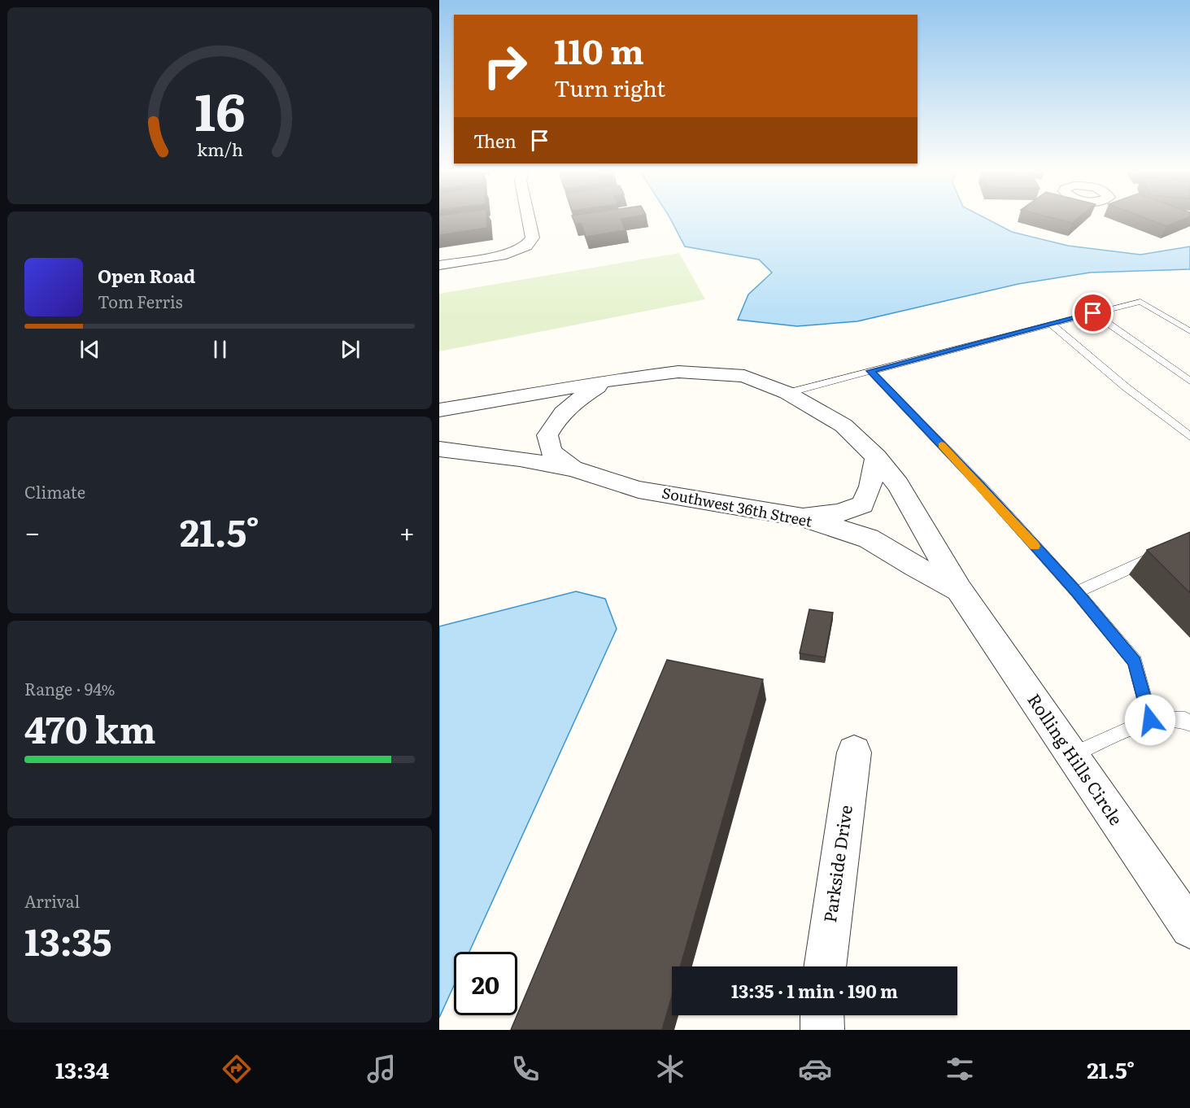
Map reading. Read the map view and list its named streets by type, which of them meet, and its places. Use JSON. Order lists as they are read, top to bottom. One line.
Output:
{"streets":{"street":["Southwest 36th Street","Rolling Hills Circle","Parkside Drive"]},"crossings":[["Southwest 36th Street","Rolling Hills Circle"]],"page":{"turn":["110 m","Turn right"],"then":"Then","song":["Open Road","Tom Ferris"],"tile":["Climate",["Range · 94%","470 km"],["Arrival","13:35"]],"heat":["−","21.5°","+"],"limit":"20","trip":"13:35 · 1 min · 190 m","tabs":["13:34","21.5°"],"gauge":["16","km/h"]}}
